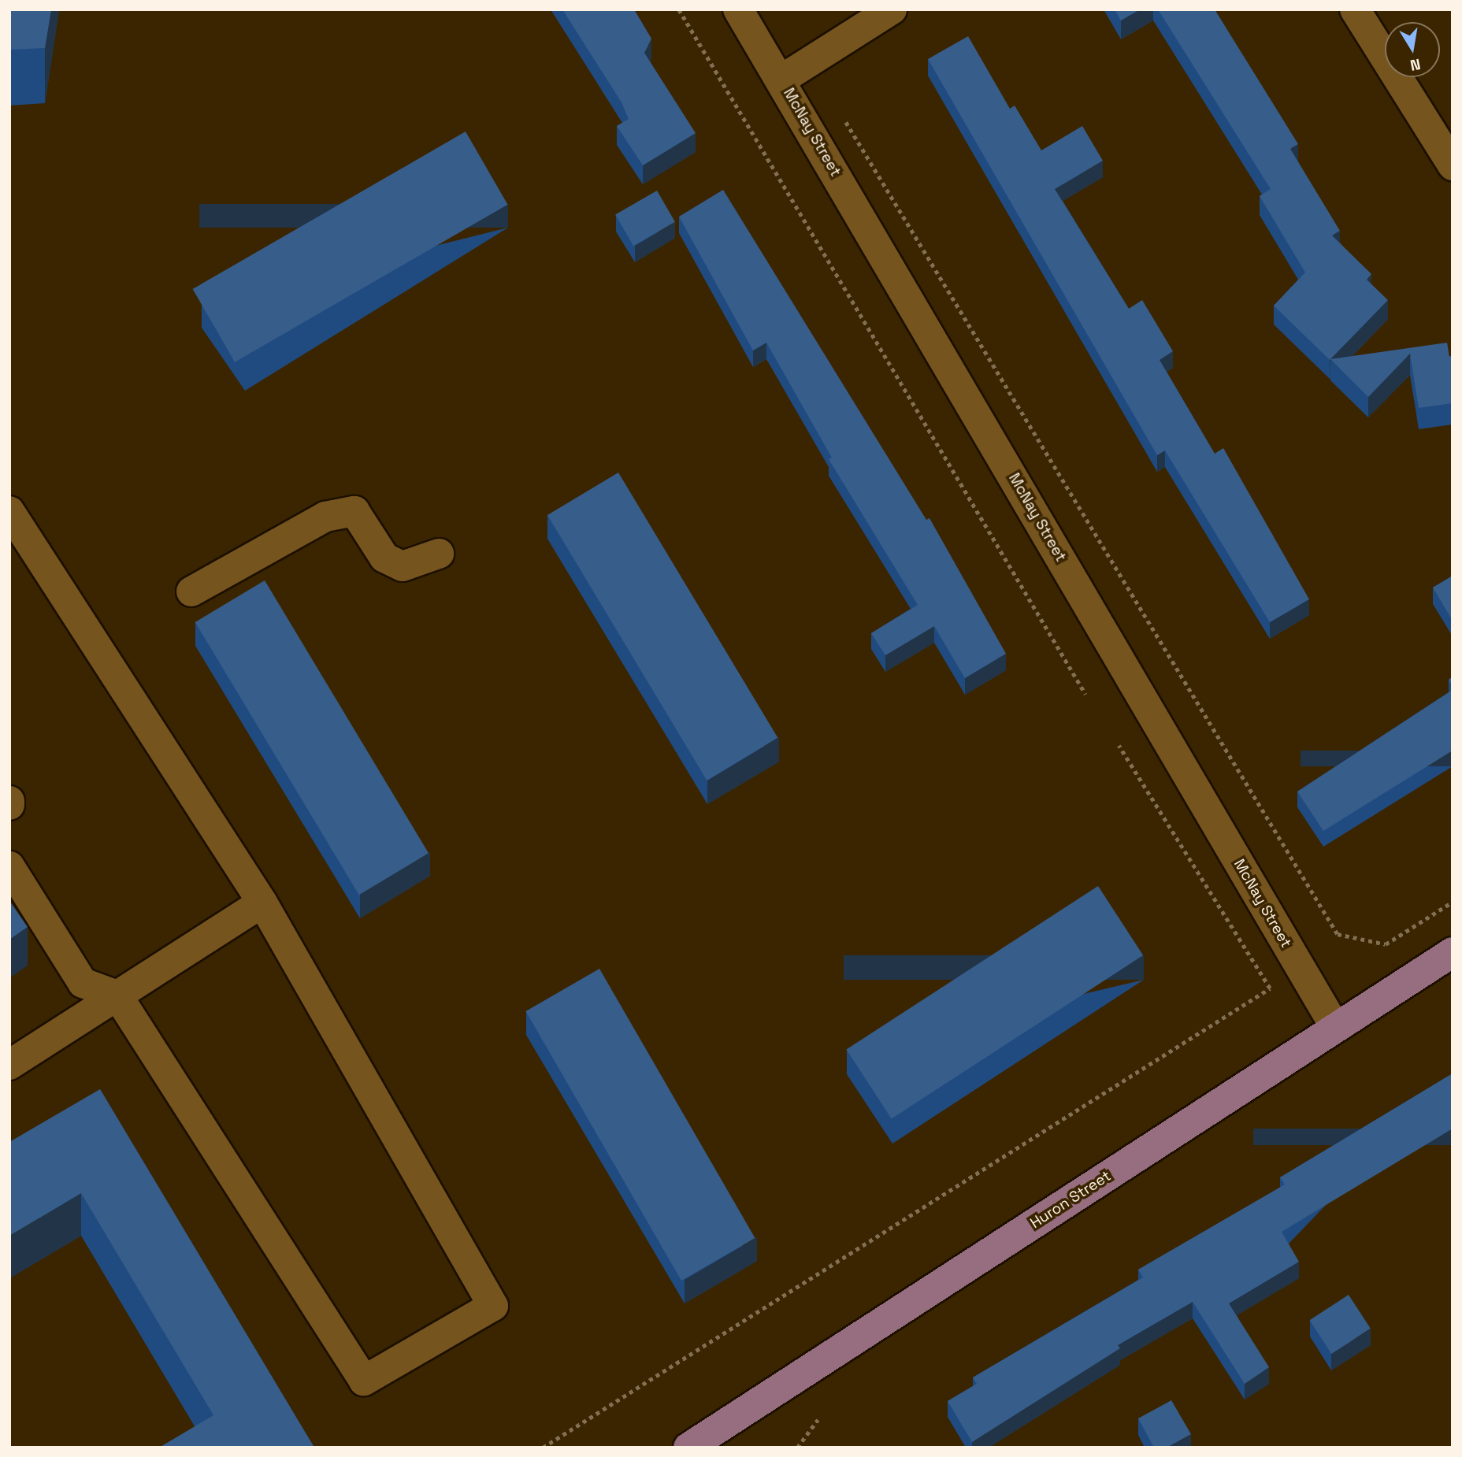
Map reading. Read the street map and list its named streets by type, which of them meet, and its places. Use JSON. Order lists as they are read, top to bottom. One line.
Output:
{"streets":{"main road":["Huron Street"],"street":["McNay Street"]},"crossings":[["McNay Street","Huron Street"]],"north":"bottom"}
